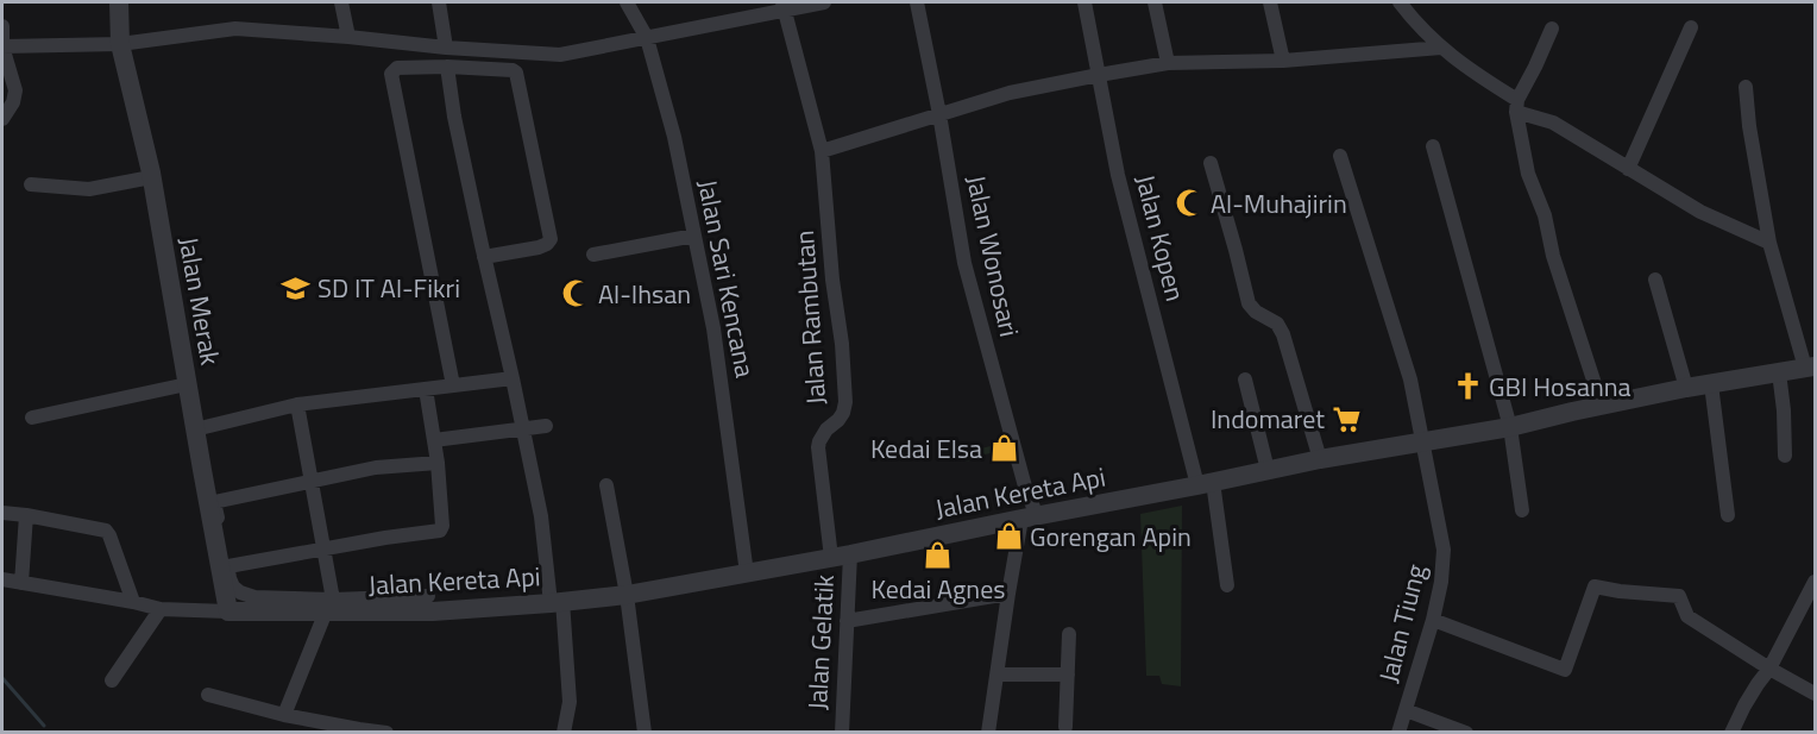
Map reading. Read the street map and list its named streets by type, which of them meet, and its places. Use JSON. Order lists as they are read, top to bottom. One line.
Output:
{"streets":{"street":["Jalan Kopen","Jalan Wonosari","Jalan Sari Kencana","Jalan Merak","Jalan Rambutan","Jalan Kereta Api","Jalan Tiung","Jalan Gelatik"]},"crossings":[["Jalan Kopen","Jalan Kereta Api"],["Jalan Wonosari","Jalan Kereta Api"],["Jalan Sari Kencana","Jalan Kereta Api"],["Jalan Merak","Jalan Kereta Api"],["Jalan Rambutan","Jalan Kereta Api"],["Jalan Rambutan","Jalan Gelatik"],["Jalan Kereta Api","Jalan Tiung"],["Jalan Kereta Api","Jalan Gelatik"]],"places":{"mosque":["Al-Muhajirin","Al-Ihsan"],"school or university":["SD IT Al-Fikri"],"church":["GBI Hosanna"],"supermarket":["Indomaret"],"shop":["Kedai Elsa","Gorengan Apin","Kedai Agnes"]}}
